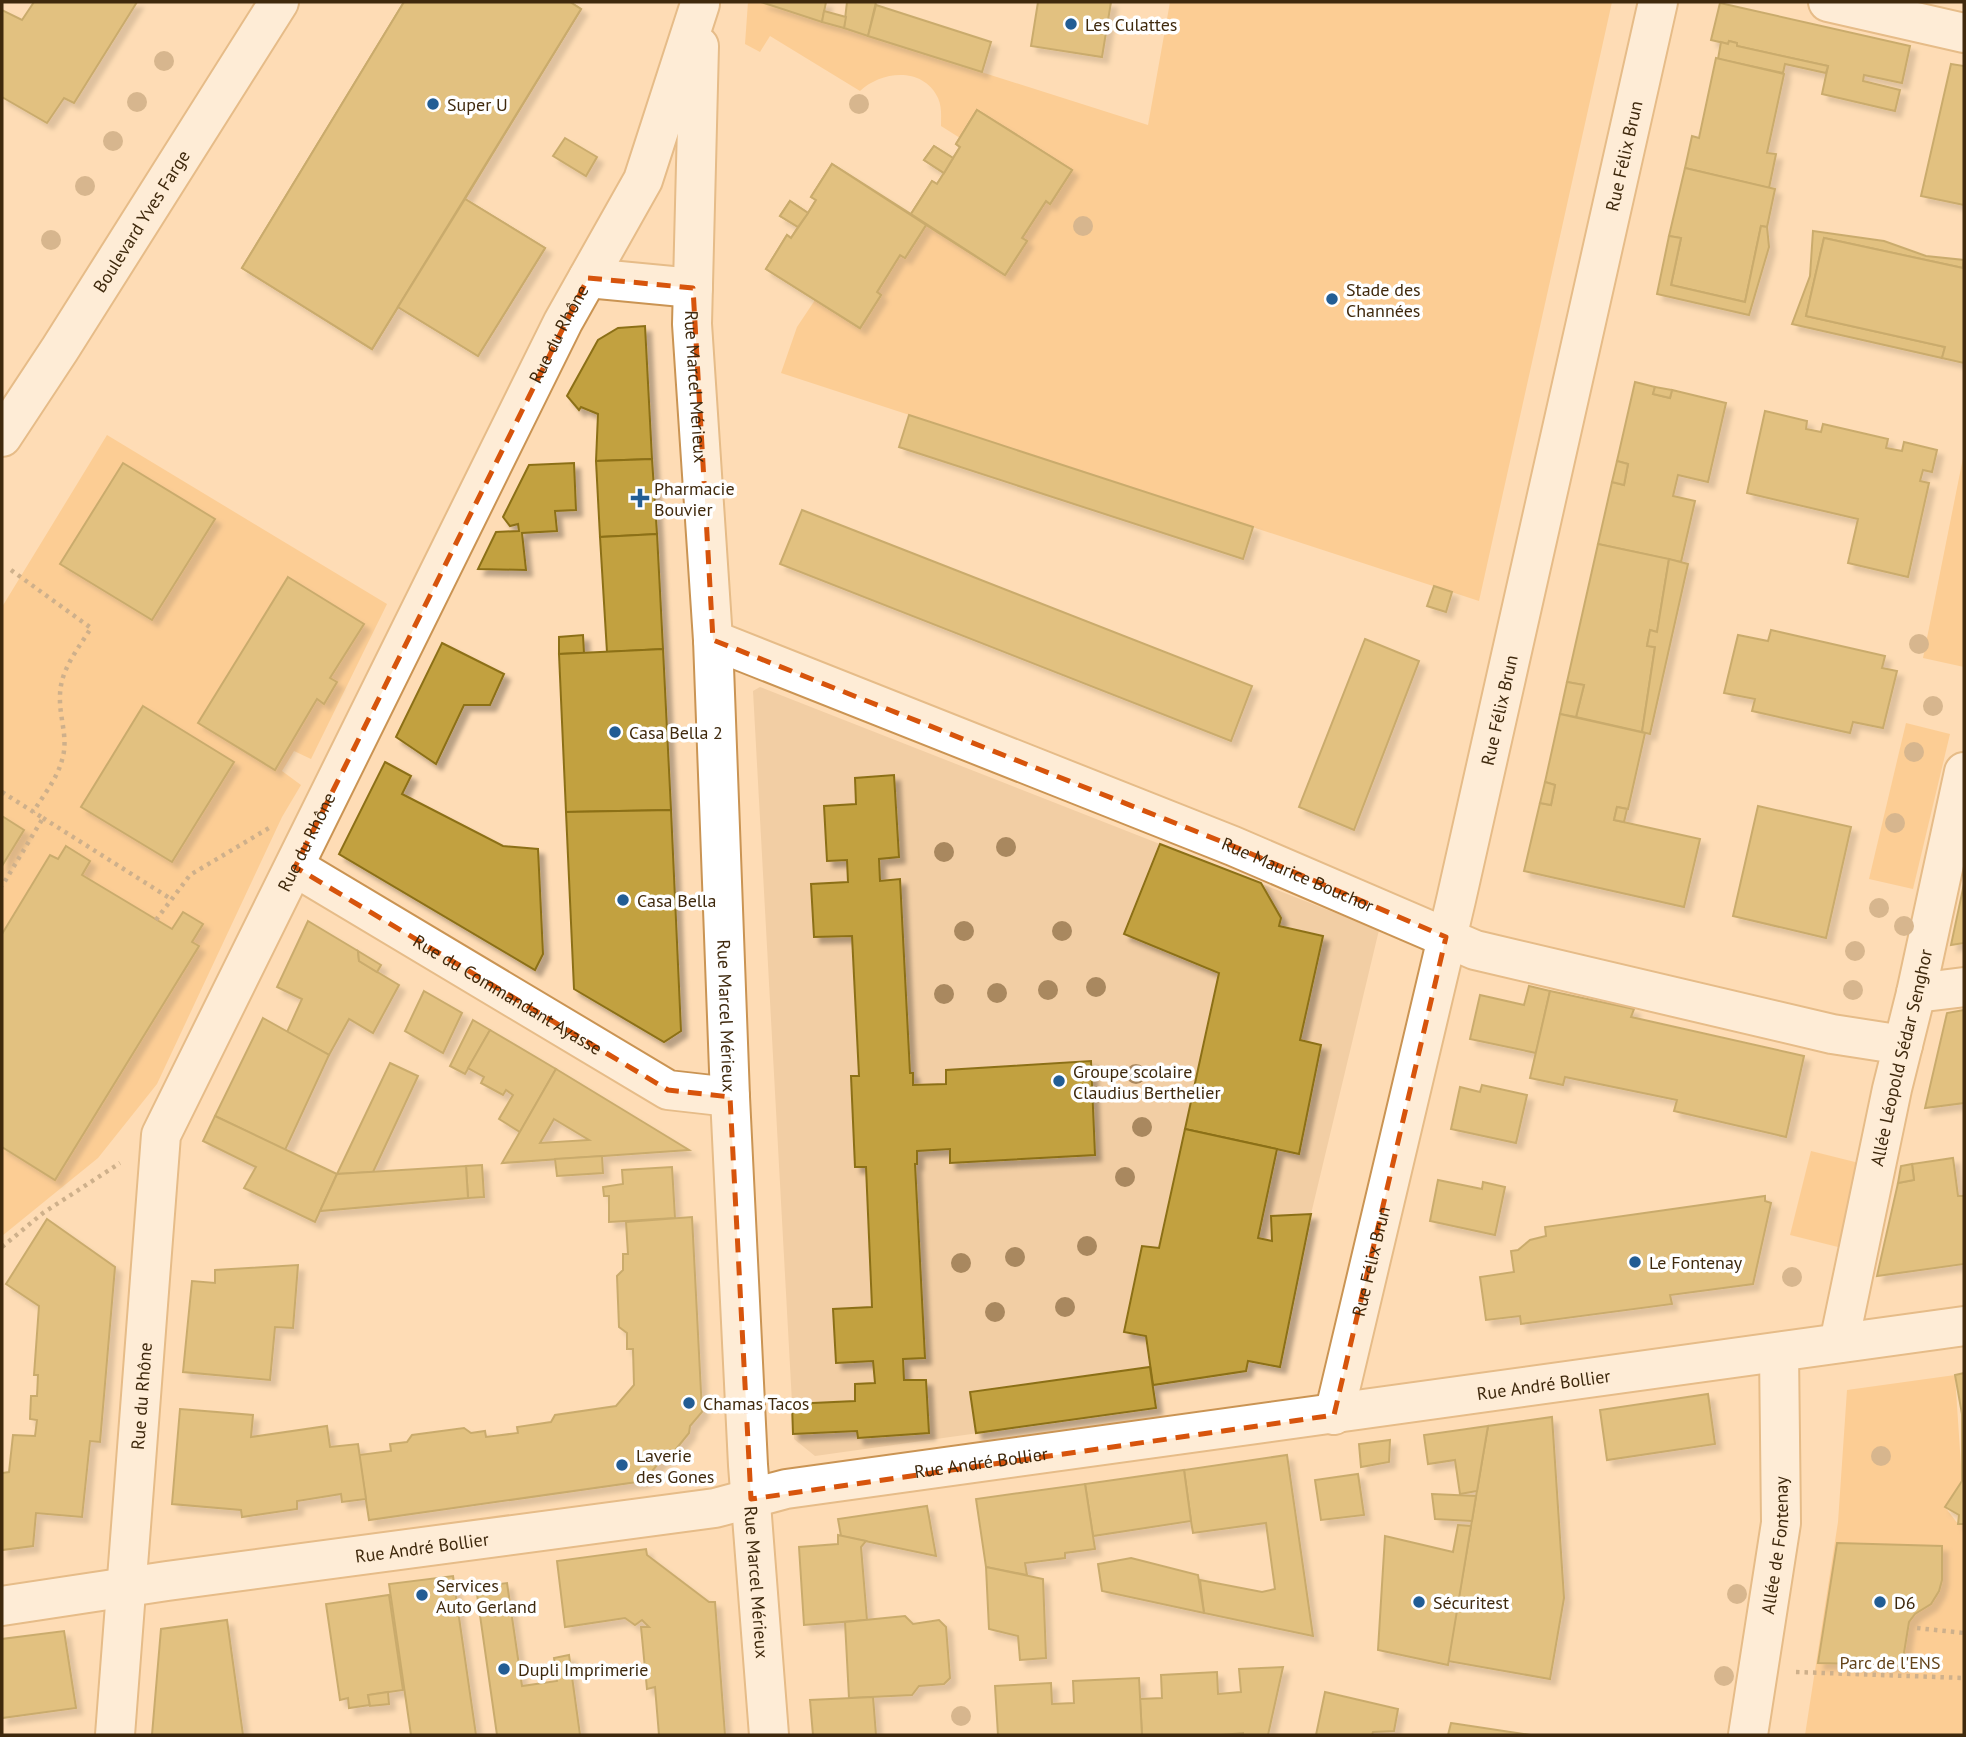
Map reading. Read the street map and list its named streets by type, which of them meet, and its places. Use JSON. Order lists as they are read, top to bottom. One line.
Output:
{"streets":{"street":["Rue Félix Brun","Boulevard Yves Farge","Rue du Rhône","Rue Marcel Mérieux","Rue Maurice Bouchor","Rue du Commandant Ayasse","Allée Léopold Sédar Senghor","Rue André Bollier","Allée de Fontenay"]},"crossings":[["Rue Félix Brun","Rue Maurice Bouchor"],["Rue Félix Brun","Rue André Bollier"],["Rue du Rhône","Rue Marcel Mérieux"],["Rue du Rhône","Rue du Commandant Ayasse"],["Rue du Rhône","Rue André Bollier"],["Rue Marcel Mérieux","Rue Maurice Bouchor"],["Rue Marcel Mérieux","Rue du Commandant Ayasse"],["Rue Marcel Mérieux","Rue André Bollier"],["Rue Maurice Bouchor","Allée Léopold Sédar Senghor"],["Allée Léopold Sédar Senghor","Rue André Bollier"],["Rue André Bollier","Allée de Fontenay"]],"parks":["Parc de l'ENS"],"places":{"other":["Les Culattes","Super U","Stade des Channées","Casa Bella 2","Casa Bella","Groupe scolaire Claudius Berthelier","Le Fontenay","Chamas Tacos","Laverie des Gones","Services Auto Gerland","Sécuritest","D6","Dupli Imprimerie"],"health":["Pharmacie Bouvier"]}}
